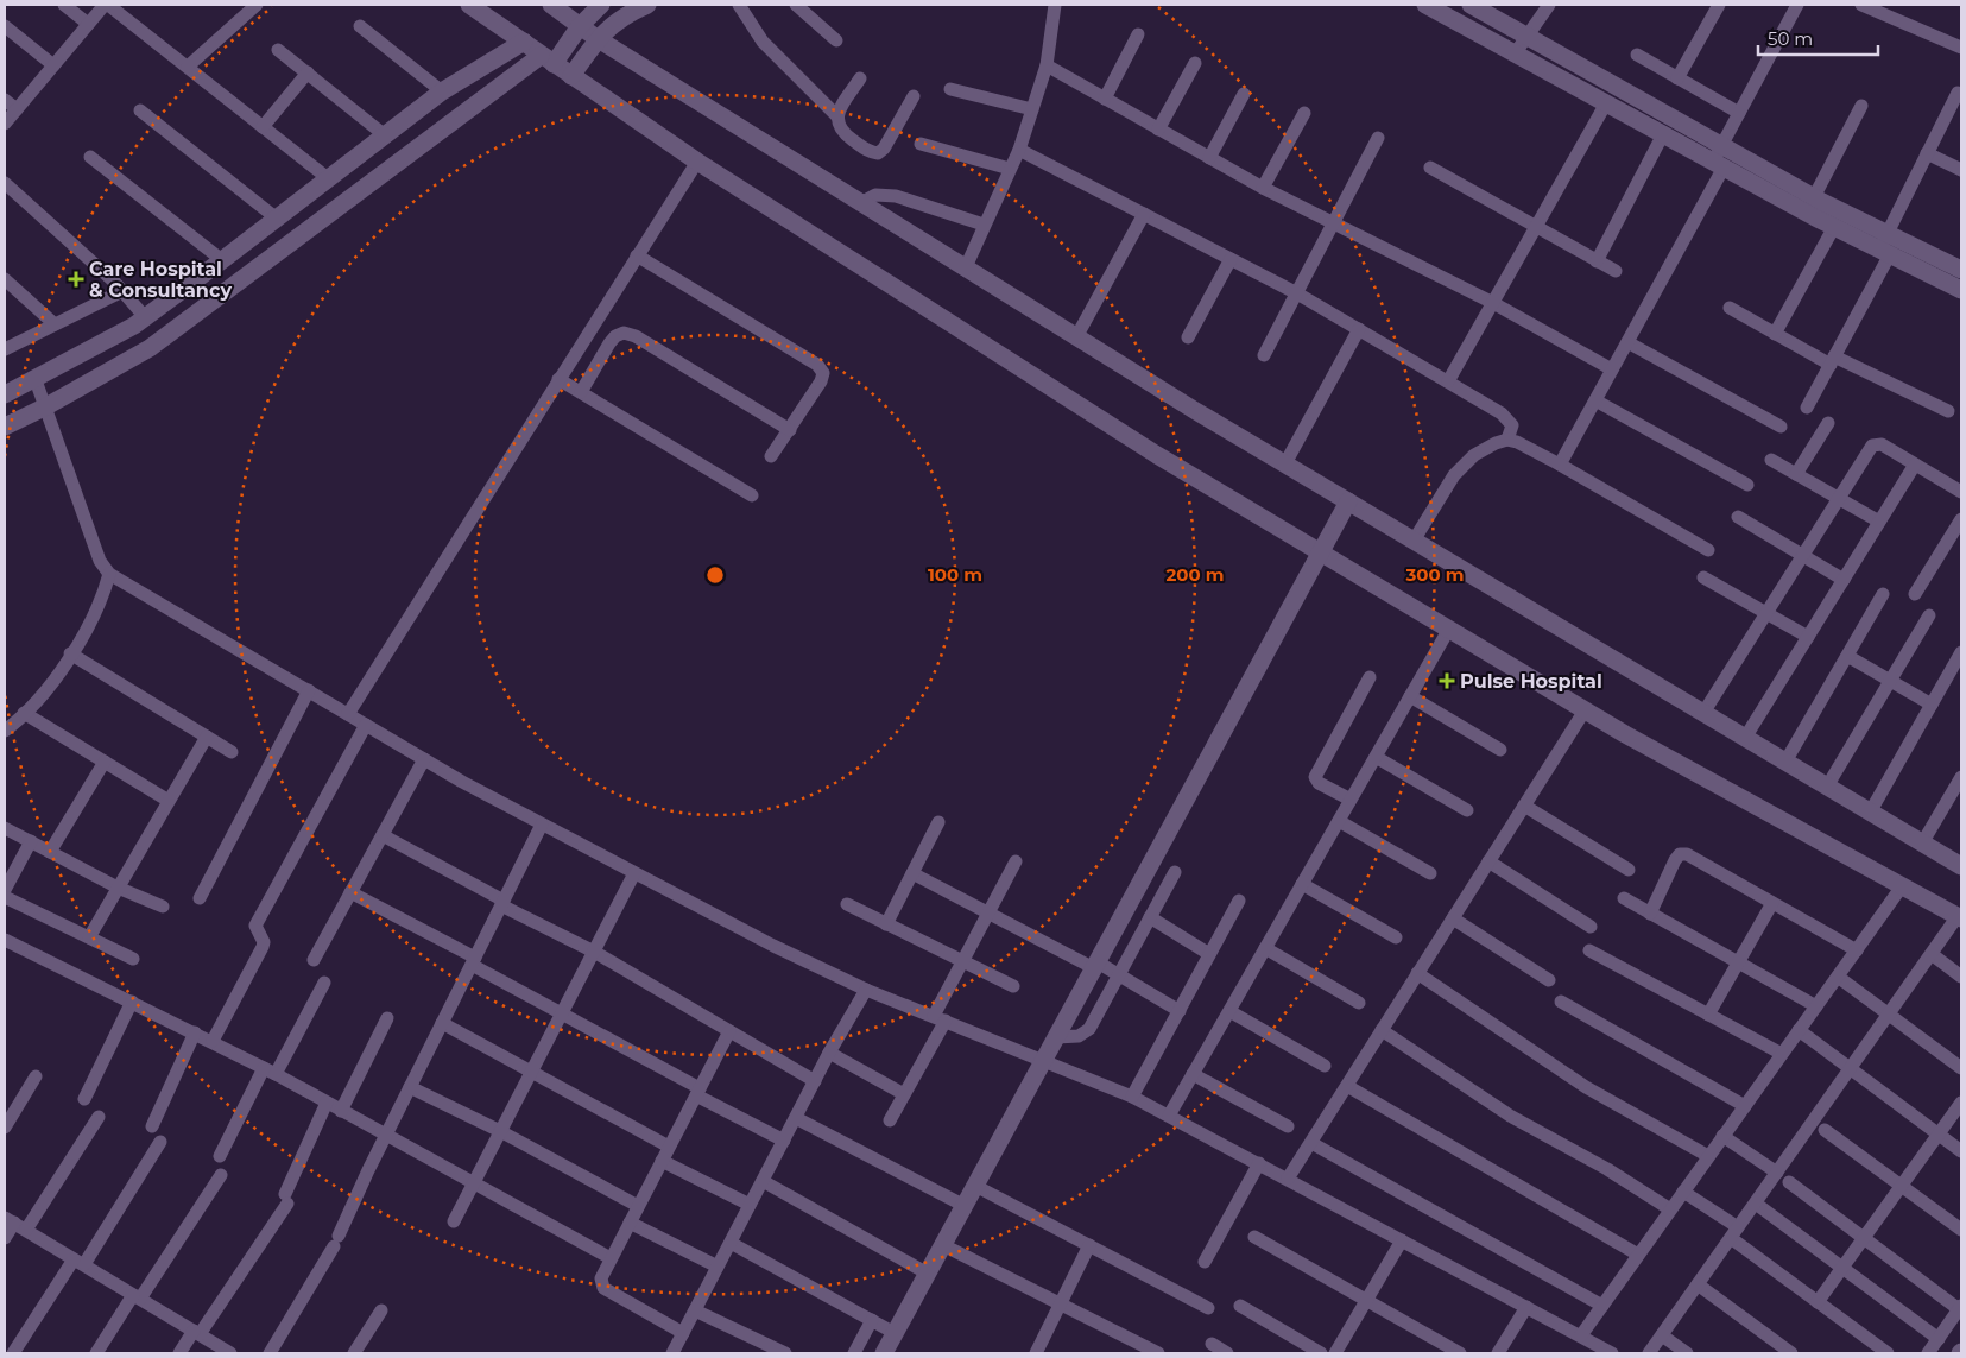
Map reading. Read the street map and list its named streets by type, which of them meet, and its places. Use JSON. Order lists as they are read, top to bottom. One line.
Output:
{"places":{"health":["Care Hospital & Consultancy","Pulse Hospital"]},"scale_bar":"50 m","rings":["100 m","200 m","300 m"]}
